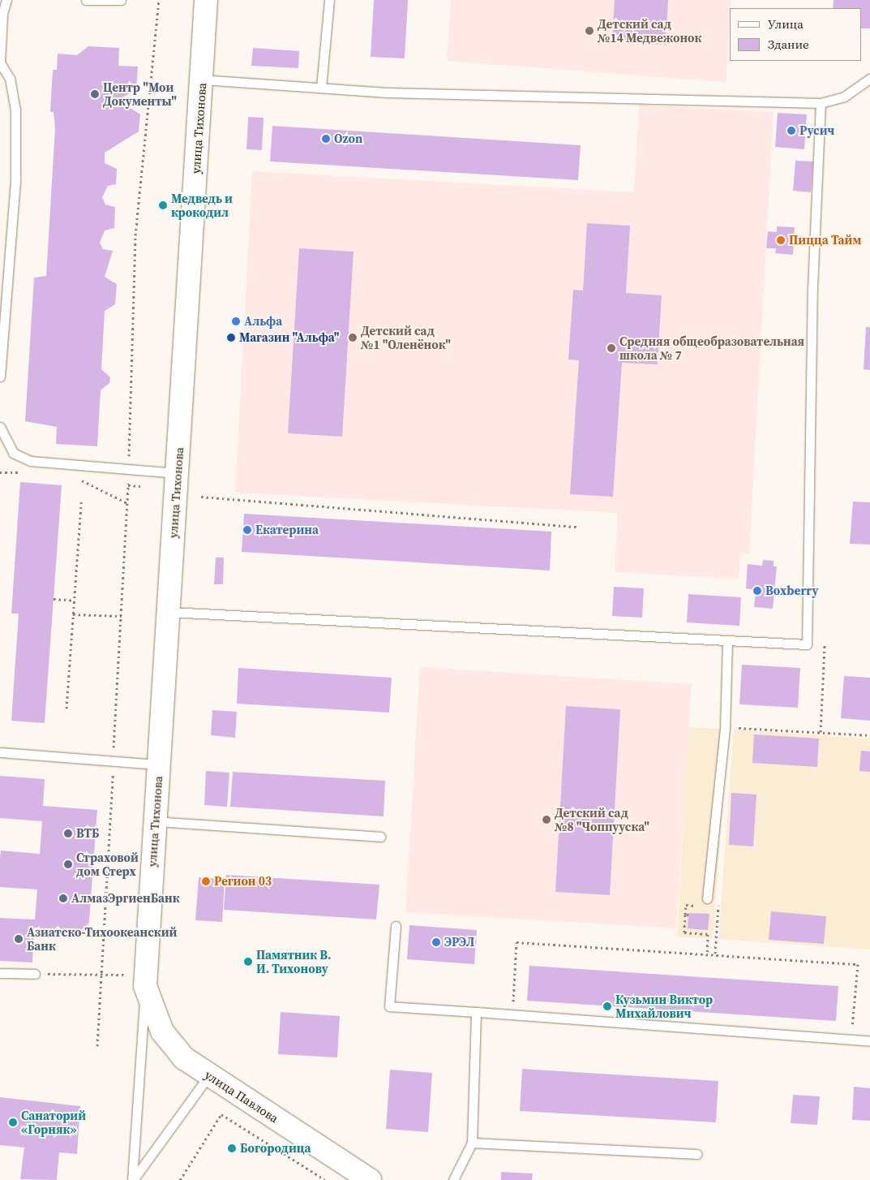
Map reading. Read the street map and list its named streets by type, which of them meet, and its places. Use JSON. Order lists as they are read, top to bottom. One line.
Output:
{"streets":{"main road":["улица Тихонова","улица Павлова"]},"crossings":[["улица Тихонова","улица Павлова"]],"places":["Детский сад №14 Медвежонок","Центр \"Мои Документы\"","Русич","Ozon","Медведь и крокодил","Пицца Тайм","Альфа","Магазин \"Альфа\"","Детский сад №1 \"Оленёнок\"","Cредняя общеобразовательная школа № 7","Екатерина","Boxberry","Детский сад №8 \"Чоппууска\"","ВТБ","Страховой дом Стерх","Регион 03","АлмазЭргиенБанк","Азиатско-Тихоокеанский Банк","ЭРЭЛ","Памятник В. И. Тихонову","Кузьмин Виктор Михайлович","Санаторий «Горняк»","Богородица"],"legend":["Улица","Здание"]}
